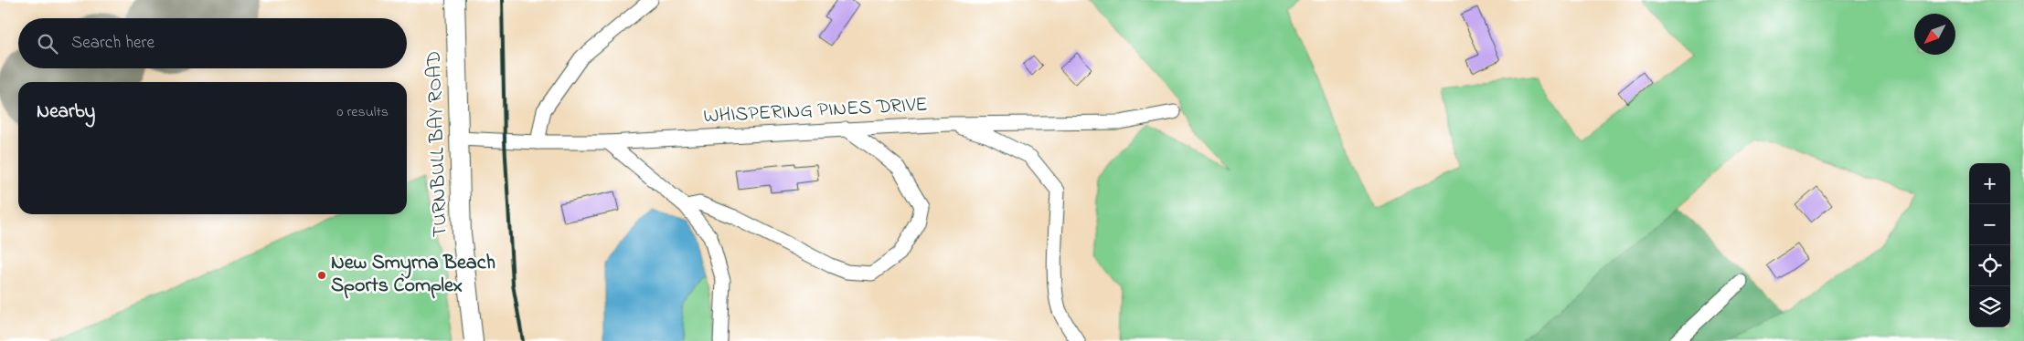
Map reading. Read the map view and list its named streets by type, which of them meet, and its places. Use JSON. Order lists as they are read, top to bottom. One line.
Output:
{"streets":{"street":["WHISPERING PINES DRIVE","TURNBULL BAY ROAD"]},"crossings":[["WHISPERING PINES DRIVE","TURNBULL BAY ROAD"]],"places":["New Smyrna Beach Sports Complex"],"north":"bottom left","page":{"search":"Search here","heading":["Nearby","0 results"],"map_buttons":["+","−"]}}
